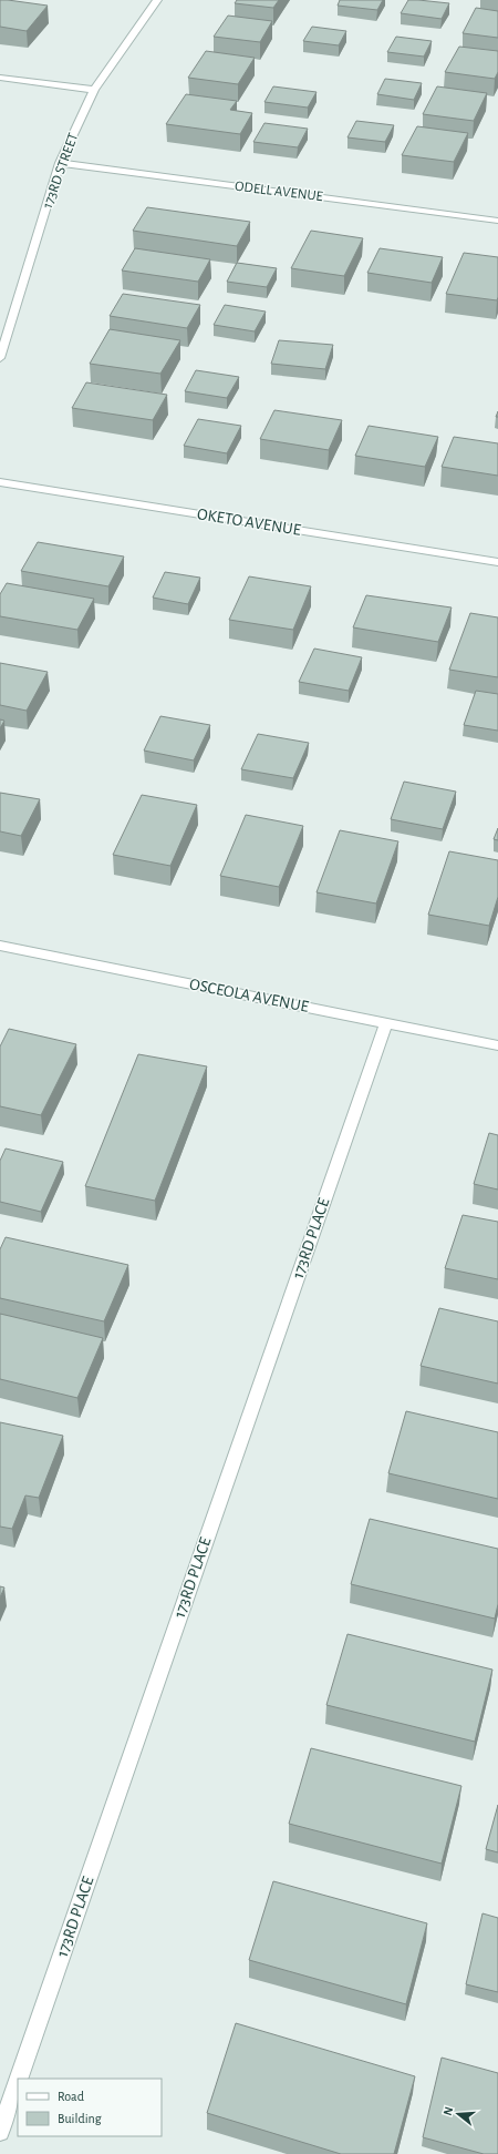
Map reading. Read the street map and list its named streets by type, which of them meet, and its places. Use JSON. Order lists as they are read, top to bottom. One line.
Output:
{"streets":{"street":["173RD STREET","ODELL AVENUE","OKETO AVENUE","OSCEOLA AVENUE","173RD PLACE"]},"crossings":[["173RD STREET","ODELL AVENUE"],["OSCEOLA AVENUE","173RD PLACE"]],"legend":["Road","Building"],"north":"left"}
